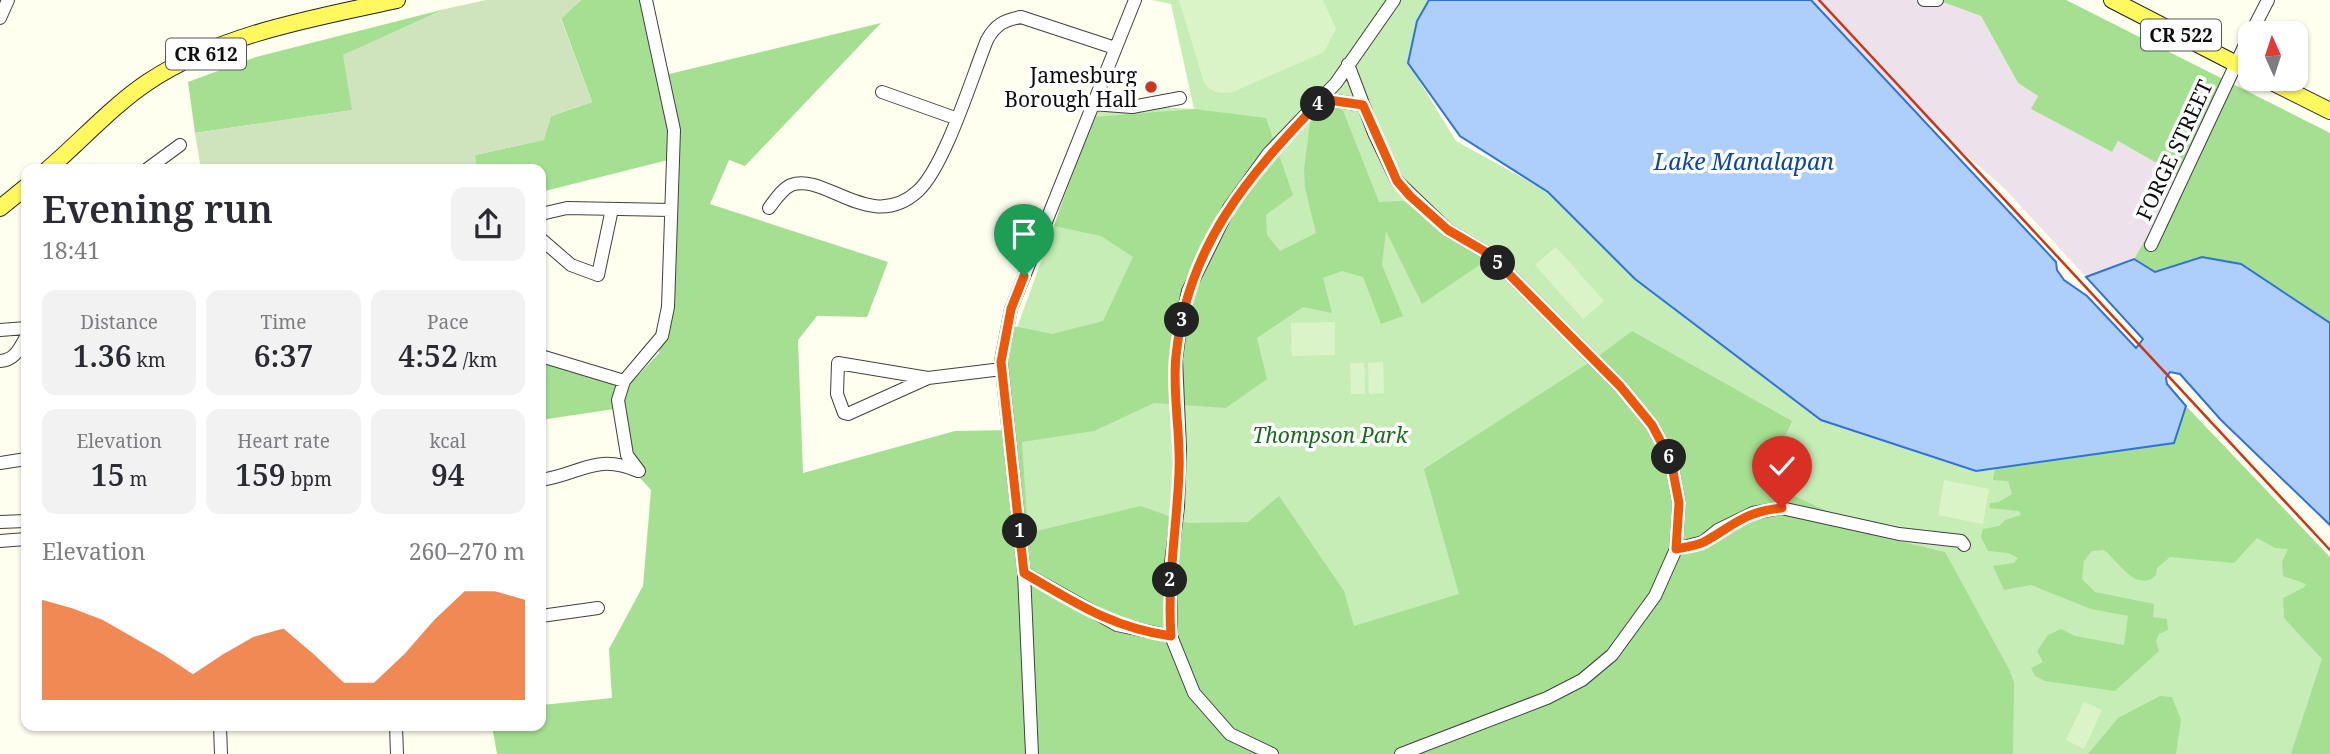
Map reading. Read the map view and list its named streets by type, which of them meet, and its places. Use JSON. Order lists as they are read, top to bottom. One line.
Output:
{"streets":{"main road":["CR 522","CR 612"],"street":["FORGE STREET"]},"crossings":[["CR 522","FORGE STREET"]],"water":["Lake Manalapan"],"parks":["Thompson Park"],"places":["Jamesburg Borough Hall"],"north":"top","page":{"pins":["4","5","3","6","1","2"],"heading":["Evening run","18:41"],"stats":[["Distance","1.36 km"],["Time","6:37"],["Pace","4:52 /km"],["Elevation","15 m"],["Heart rate","159 bpm"],["kcal","94"]],"chart":["Elevation","260–270 m"]}}
